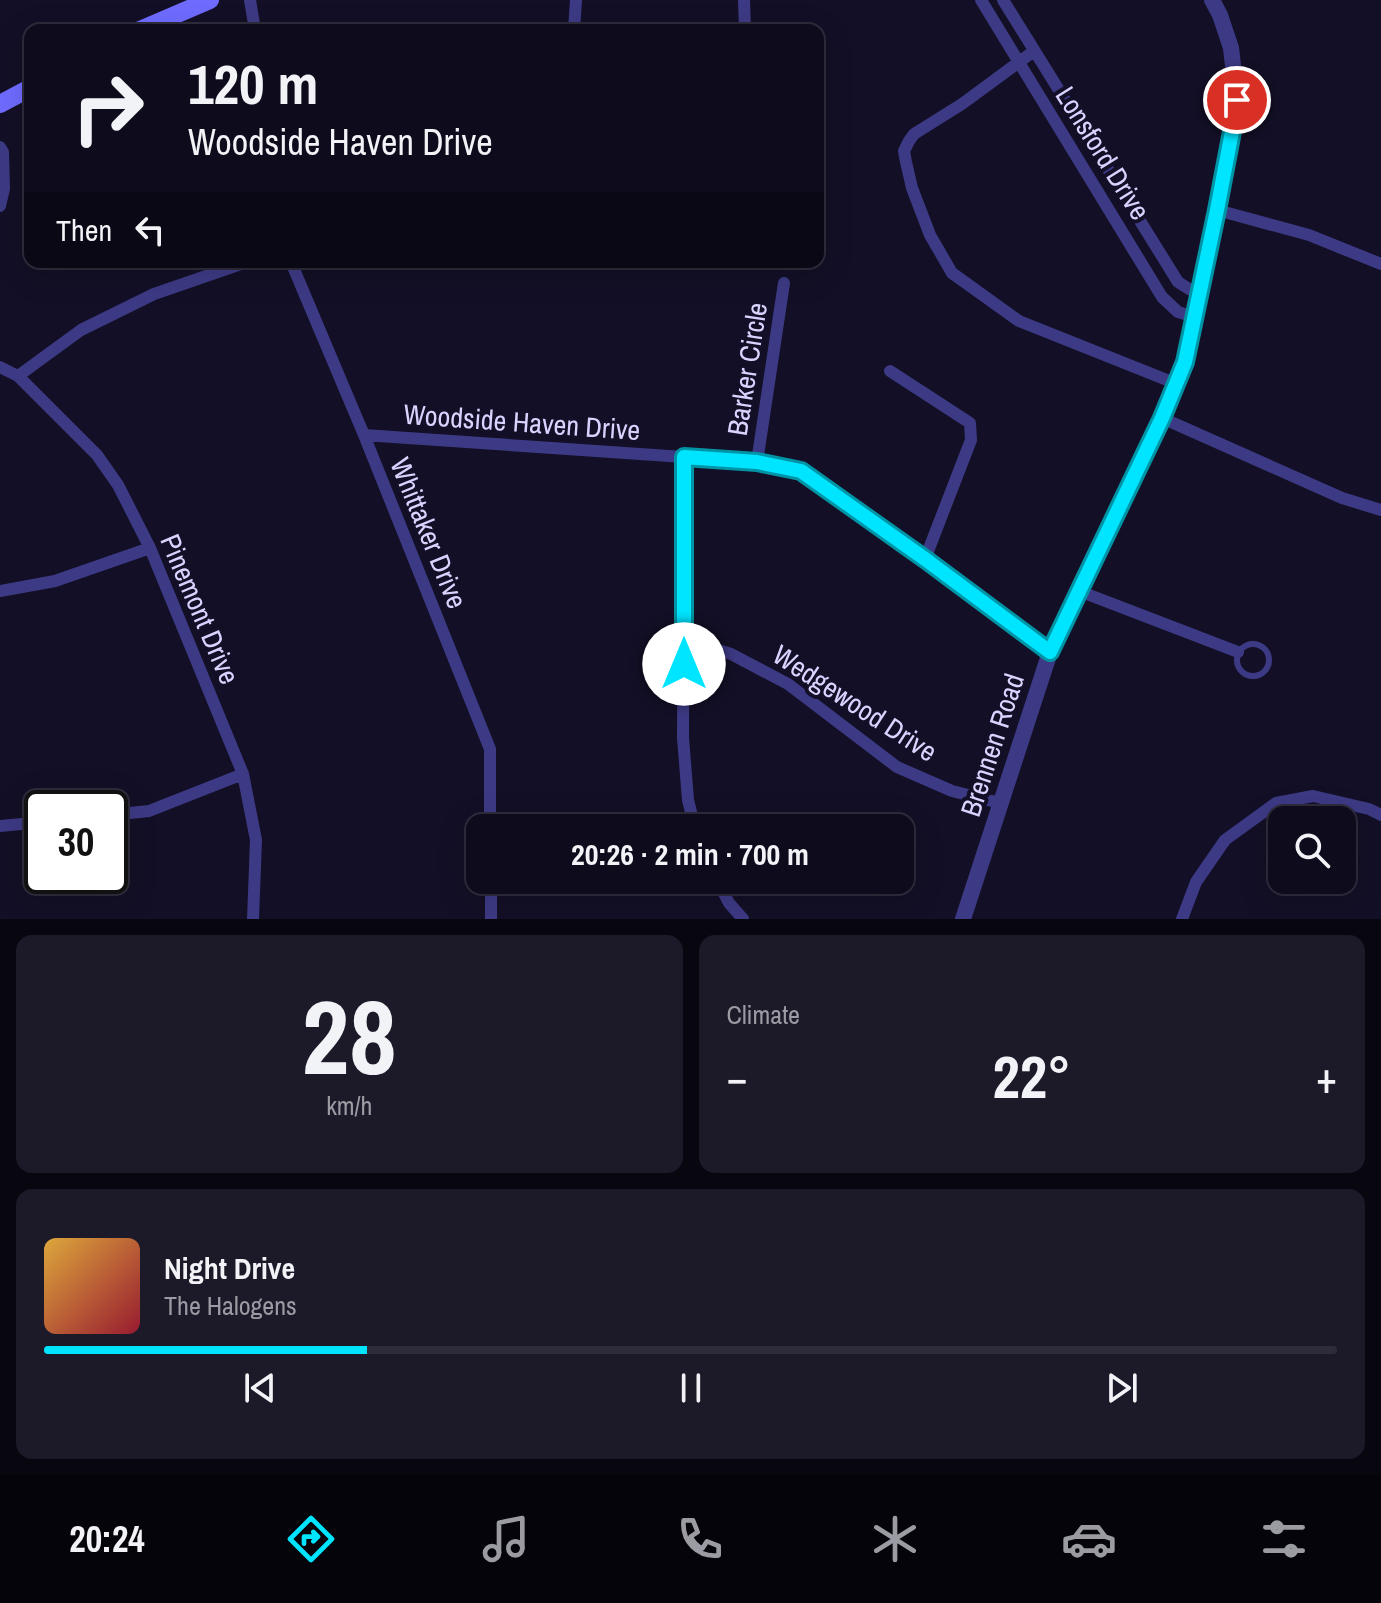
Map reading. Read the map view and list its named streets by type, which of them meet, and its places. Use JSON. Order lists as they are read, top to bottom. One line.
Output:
{"streets":{"street":["Lonsford Drive","Barker Circle","Woodside Haven Drive","Whittaker Drive","Pinemont Drive","Wedgewood Drive","Brennen Road"]},"crossings":[["Lonsford Drive","Brennen Road"],["Barker Circle","Woodside Haven Drive"],["Woodside Haven Drive","Whittaker Drive"],["Woodside Haven Drive","Brennen Road"],["Wedgewood Drive","Brennen Road"]],"page":{"turn":["120 m","Woodside Haven Drive"],"then":"Then","limit":"30","trip":"20:26 · 2 min · 700 m","tile":[["28","km/h"],"Climate"],"heat":["−","22°","+"],"song":["Night Drive","The Halogens"],"tabs":"20:24"}}
